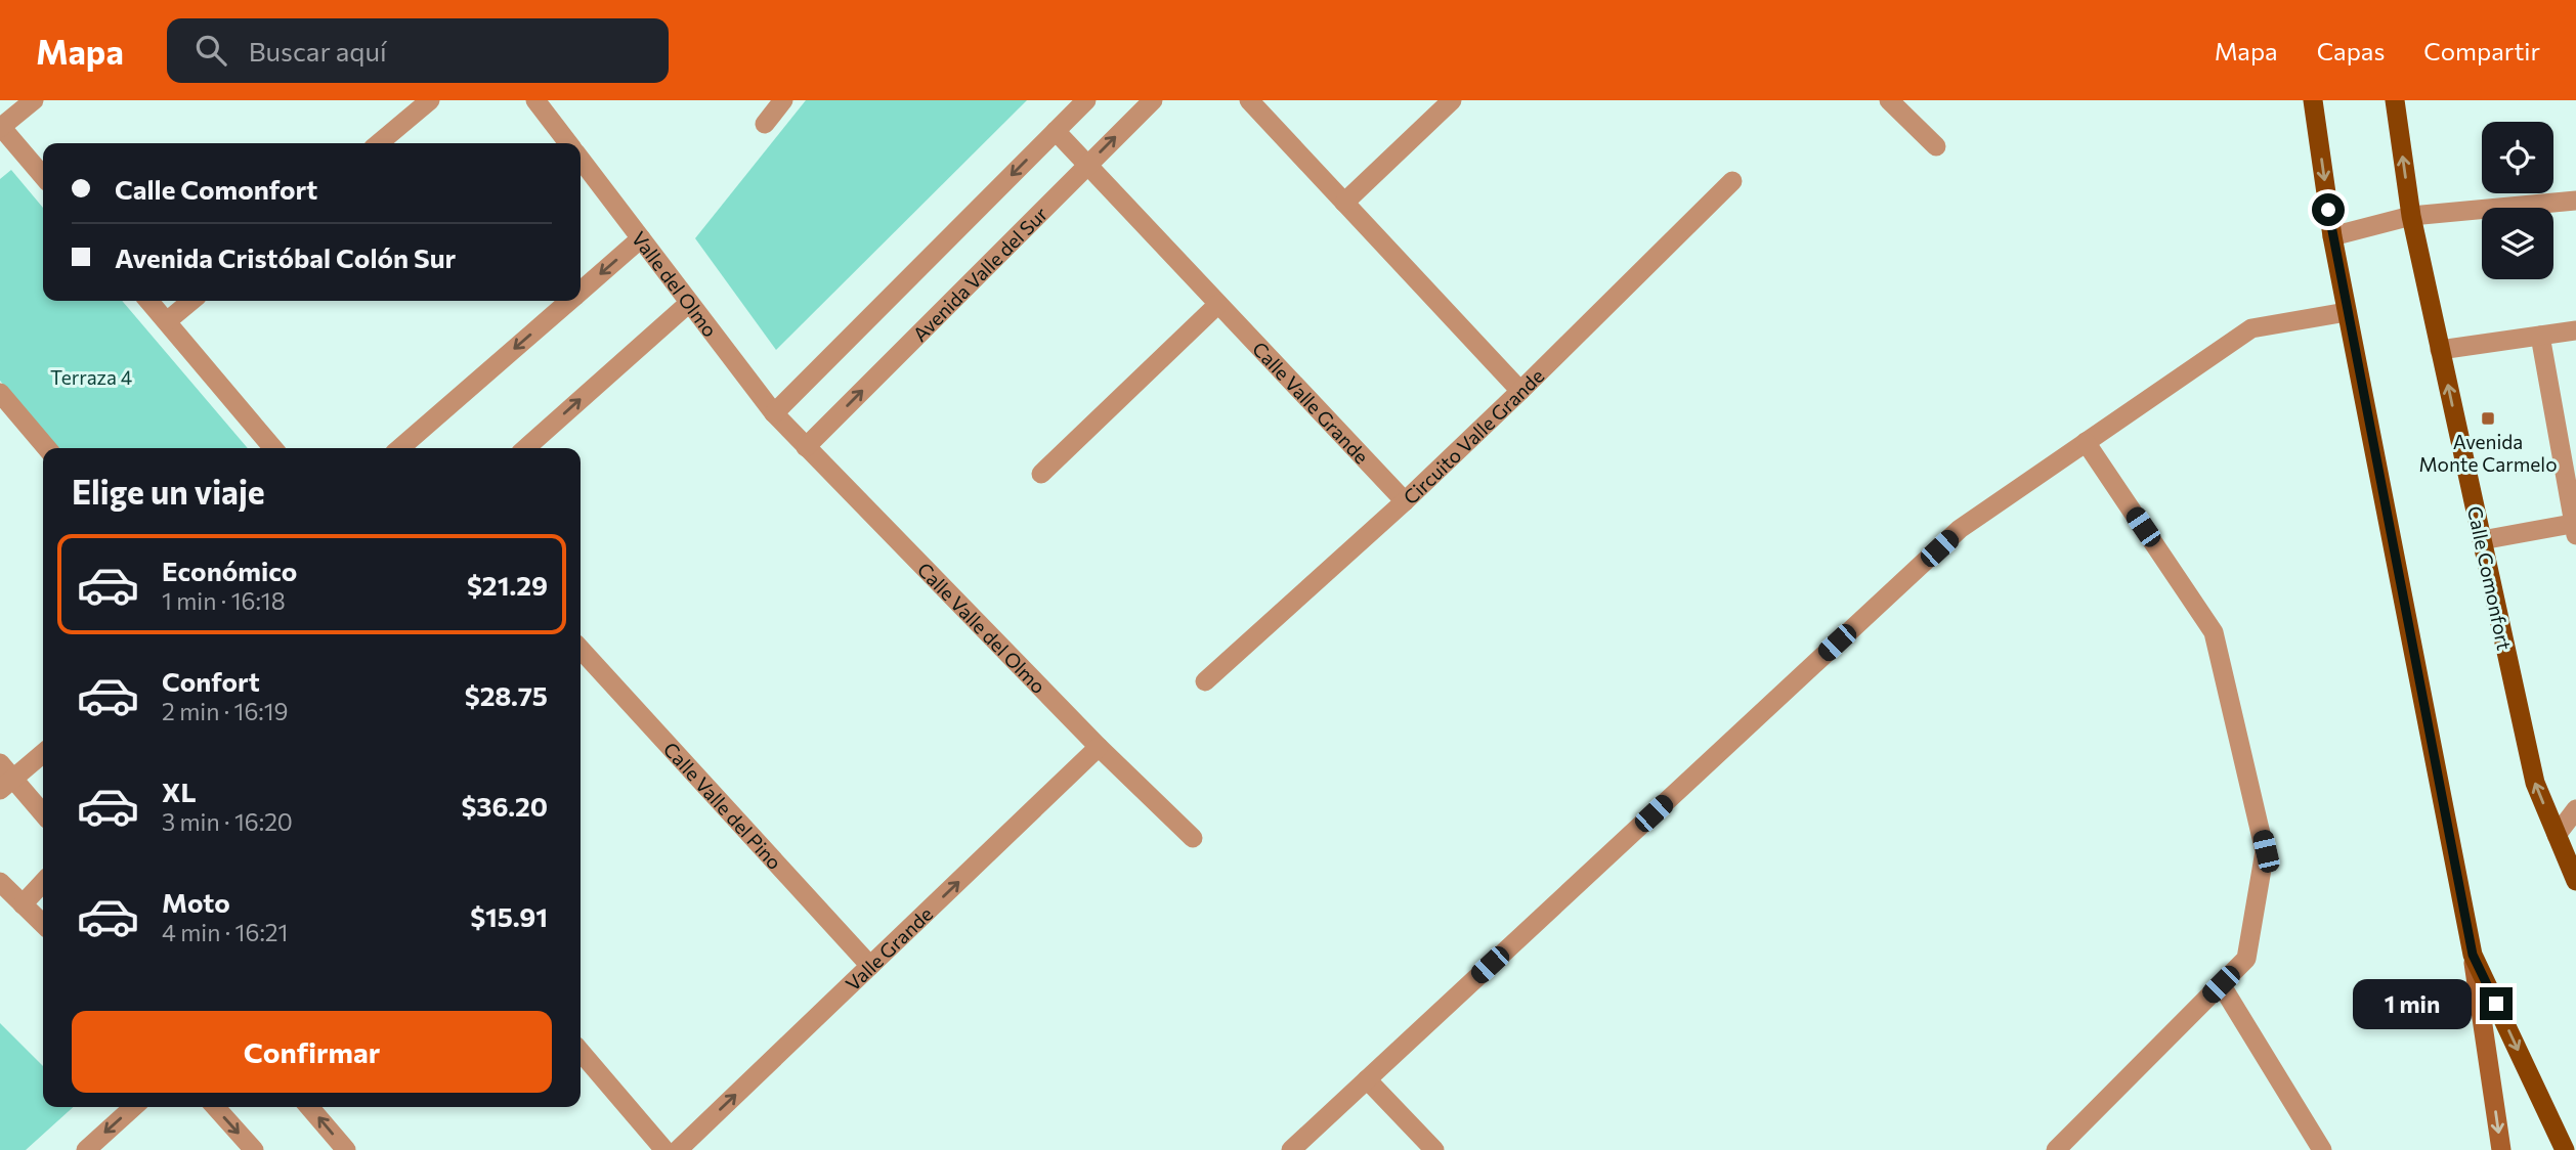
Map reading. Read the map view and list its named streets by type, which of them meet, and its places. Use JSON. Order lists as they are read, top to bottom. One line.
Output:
{"streets":{"main road":["Calle Comonfort"],"street":["Avenida Valle del Sur","Valle del Olmo","Calle Valle Grande","Circuito Valle Grande","Calle Valle del Olmo","Calle Valle del Pino","Valle Grande"]},"crossings":[["Avenida Valle del Sur","Calle Valle Grande"],["Avenida Valle del Sur","Calle Valle del Olmo"],["Valle del Olmo","Calle Valle del Olmo"],["Calle Valle Grande","Circuito Valle Grande"],["Calle Valle del Olmo","Valle Grande"],["Calle Valle del Pino","Valle Grande"]],"one_way":["Valle Grande"],"parks":["Terraza 4"],"places":{"transit":["Avenida Monte Carmelo"]},"page":{"header":"Mapa","search":"Buscar aquí","nav":["Mapa","Capas","Compartir"],"banner":["Calle Comonfort","Avenida Cristóbal Colón Sur"],"heading":"Elige un viaje","list":[{"name":"Económico","note":"1 min · 16:18","value":"$21.29"},{"name":"Confort","note":"2 min · 16:19","value":"$28.75"},{"name":"XL","note":"3 min · 16:20","value":"$36.20"},{"name":"Moto","note":"4 min · 16:21","value":"$15.91"}],"bubble":"1 min","buttons":"Confirmar"}}
